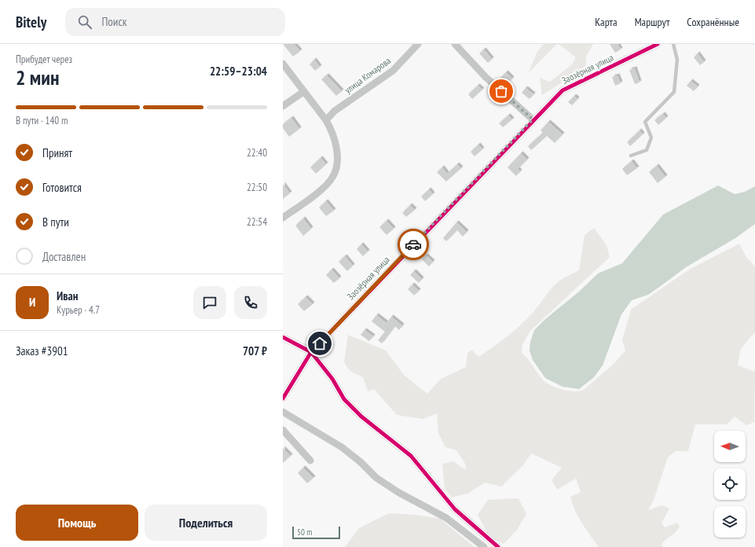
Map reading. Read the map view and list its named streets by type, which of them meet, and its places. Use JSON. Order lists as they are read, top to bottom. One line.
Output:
{"streets":{"street":["Заозёрная улица","улица Комарова"]},"scale_bar":"50 m","north":"left","page":{"header":"Bitely","search":"Поиск","nav":["Карта","Маршрут","Сохранённые"],"heading":["2 мин","Прибудет через","22:59–23:04"],"panel":["Иван","Курьер · 4.7","Заказ #3901","707 ₽"],"bar":"В пути · 140 m","list":[["Принят","22:40"],["Готовится","22:50"],["В пути","22:54"],"Доставлен"],"round":"И","buttons":["Помощь","Поделиться"],"scale":"50 m"}}
